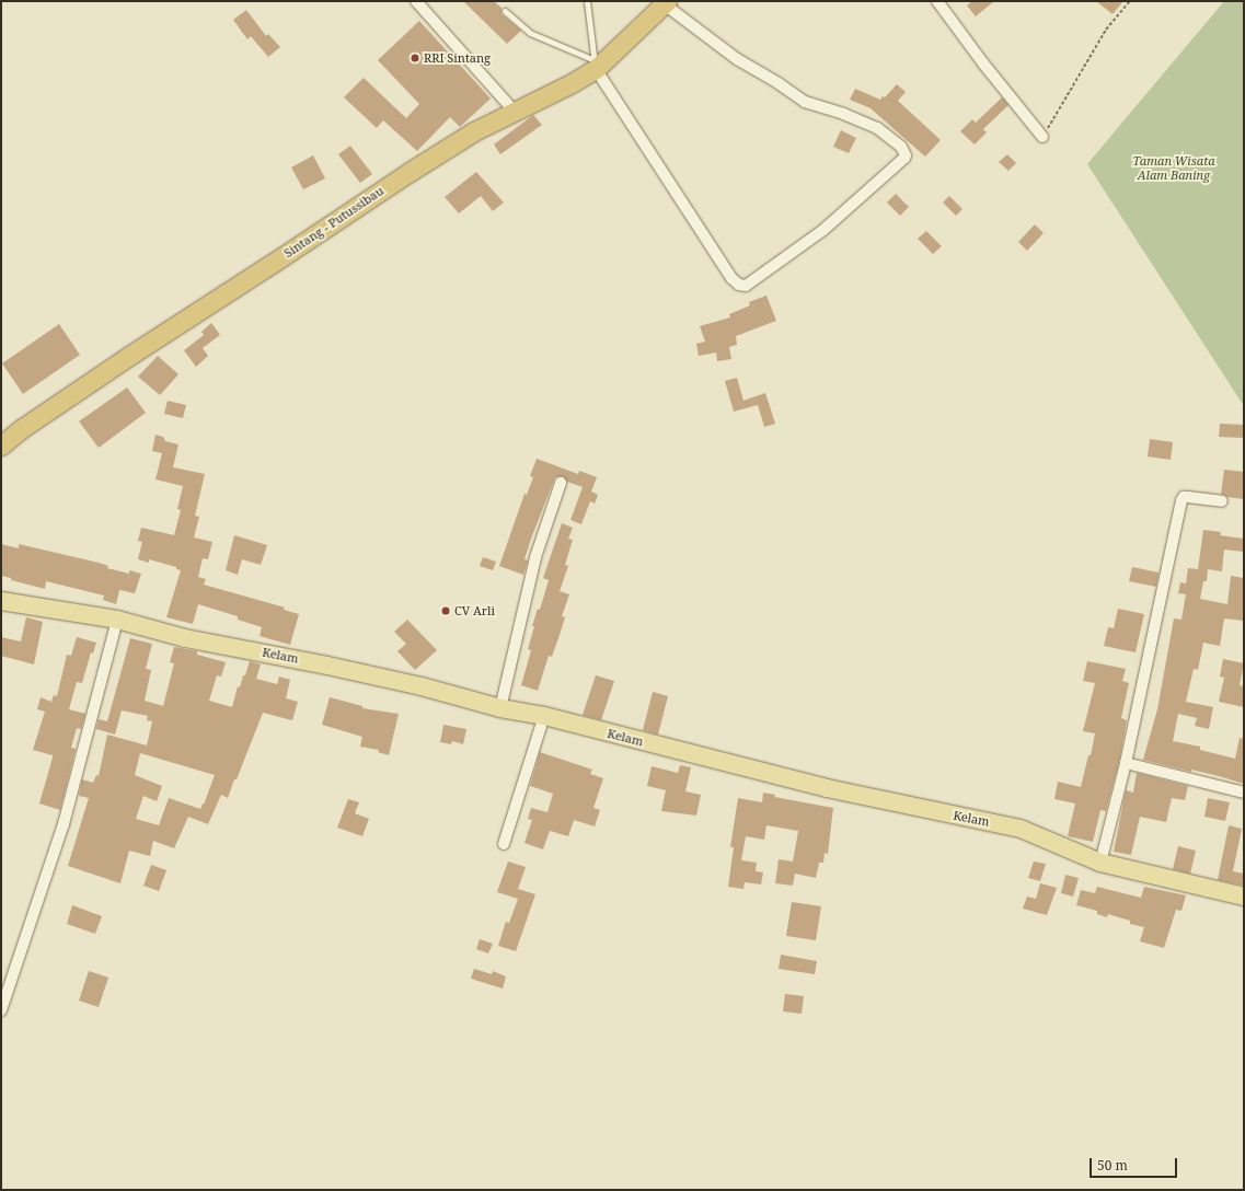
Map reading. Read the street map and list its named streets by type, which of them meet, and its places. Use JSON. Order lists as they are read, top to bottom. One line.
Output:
{"streets":{"highway":["Sintang - Putussibau"],"main road":["Kelam"]},"parks":["Taman Wisata Alam Baning"],"places":["RRI Sintang","CV Arli"],"scale_bar":"50 m"}
